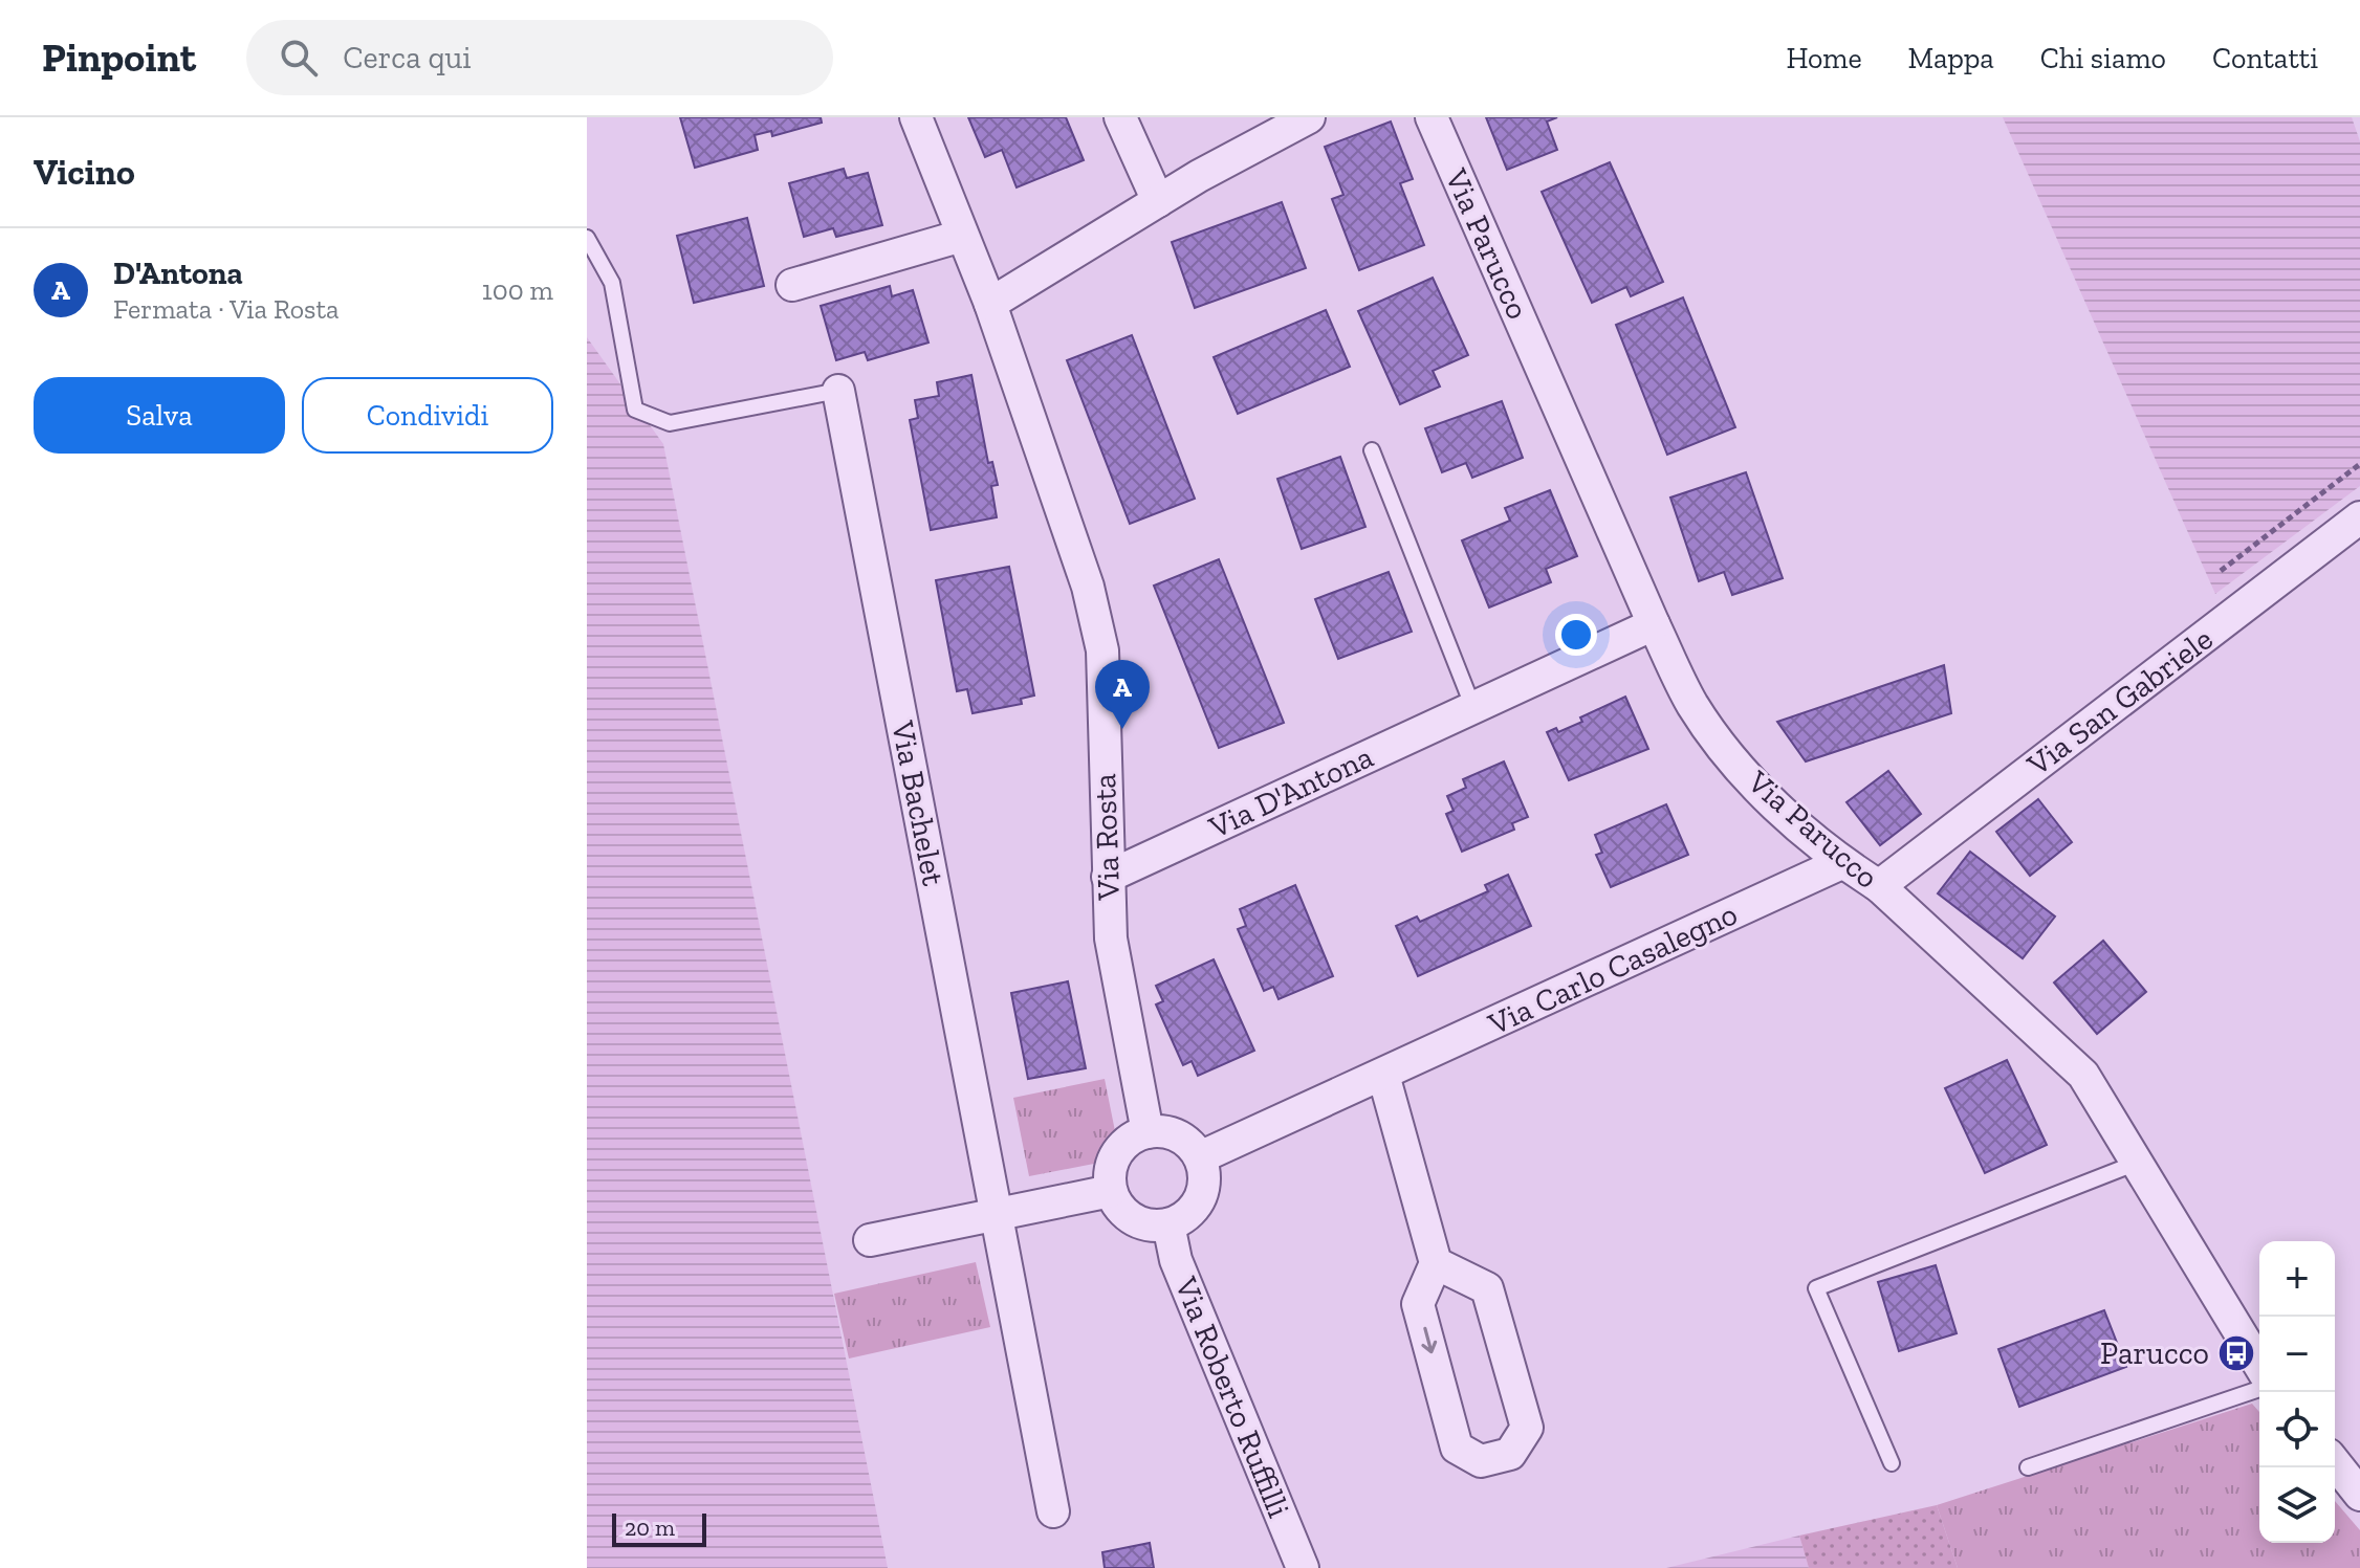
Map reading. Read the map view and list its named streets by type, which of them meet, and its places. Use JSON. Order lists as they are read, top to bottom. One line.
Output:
{"streets":{"street":["Via Parucco","Via San Gabriele","Via D'Antona","Via Bachelet","Via Rosta","Via Carlo Casalegno","Via Roberto Ruffilli"]},"crossings":[["Via Parucco","Via San Gabriele"],["Via Parucco","Via D'Antona"],["Via Parucco","Via Carlo Casalegno"],["Via D'Antona","Via Rosta"],["Via Rosta","Via Carlo Casalegno"],["Via Rosta","Via Roberto Ruffilli"],["Via Carlo Casalegno","Via Roberto Ruffilli"]],"places":{"bus stop":["Parucco"]},"scale_bar":"20 m","page":{"header":"Pinpoint","search":"Cerca qui","nav":["Home","Mappa","Chi siamo","Contatti"],"heading":"Vicino","list":[{"mark":"A","name":"D'Antona","note":"Fermata · Via Rosta","value":"100 m"}],"buttons":["Salva","Condividi"],"pins":"A","map_buttons":["+","−"],"scale":"20 m"}}
